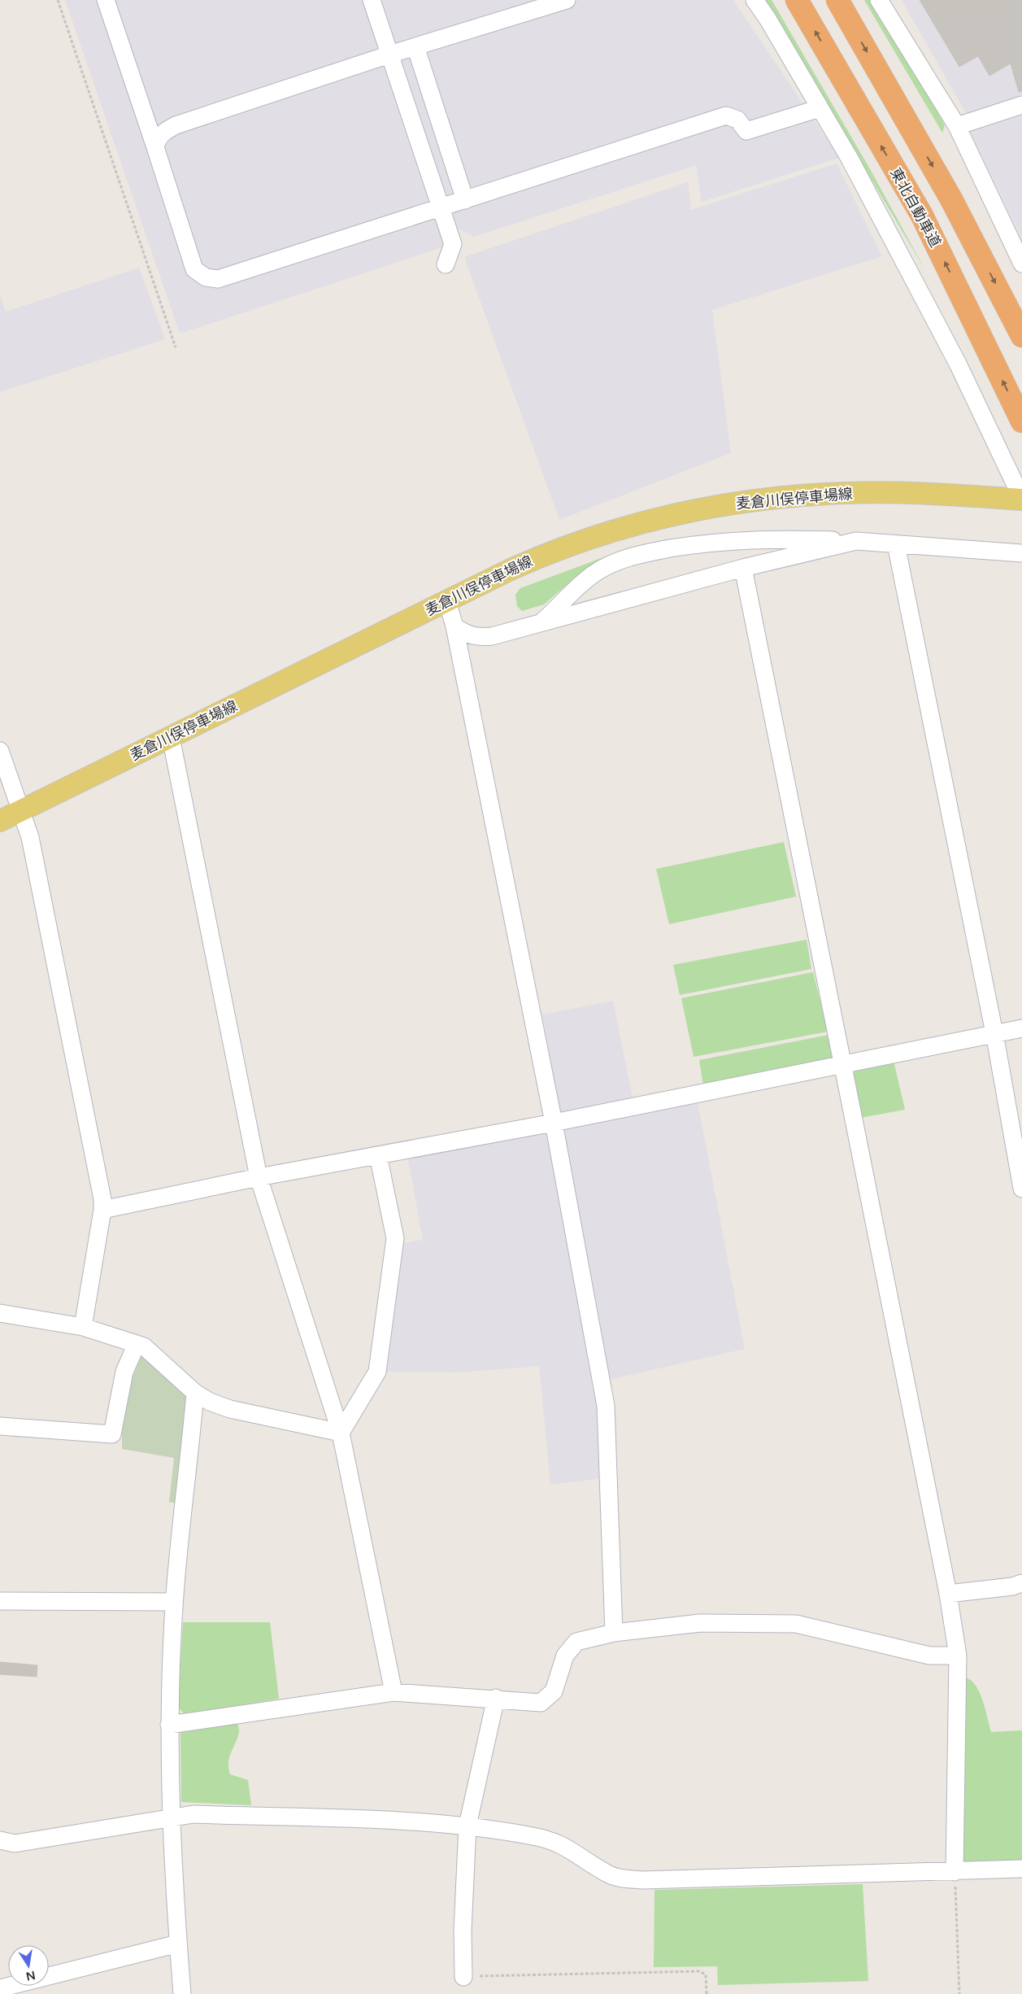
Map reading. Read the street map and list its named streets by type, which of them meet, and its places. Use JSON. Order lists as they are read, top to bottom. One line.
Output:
{"streets":{"highway":["東北自動車道"],"main road":["麦倉川俣停車場線"]},"north":"bottom"}
